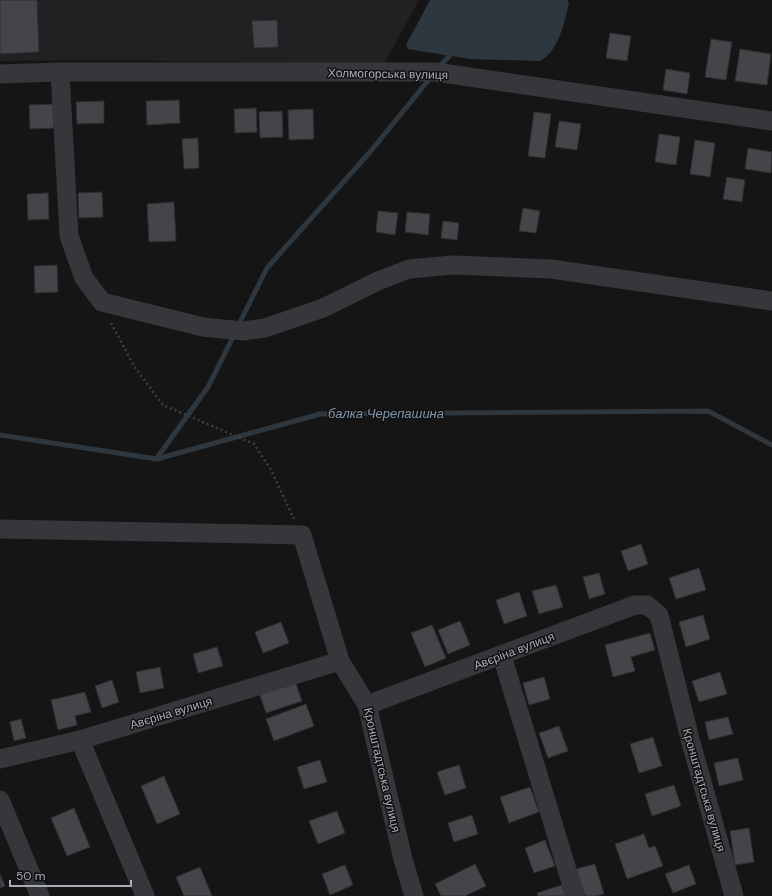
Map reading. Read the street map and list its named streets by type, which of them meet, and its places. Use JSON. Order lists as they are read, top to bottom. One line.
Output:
{"streets":{"street":["Холмогорська вулиця","Авєріна вулиця","Кронштадтська вулиця"]},"crossings":[["Авєріна вулиця","Кронштадтська вулиця"]],"water":["балка Черепашина"],"scale_bar":"50 m"}
